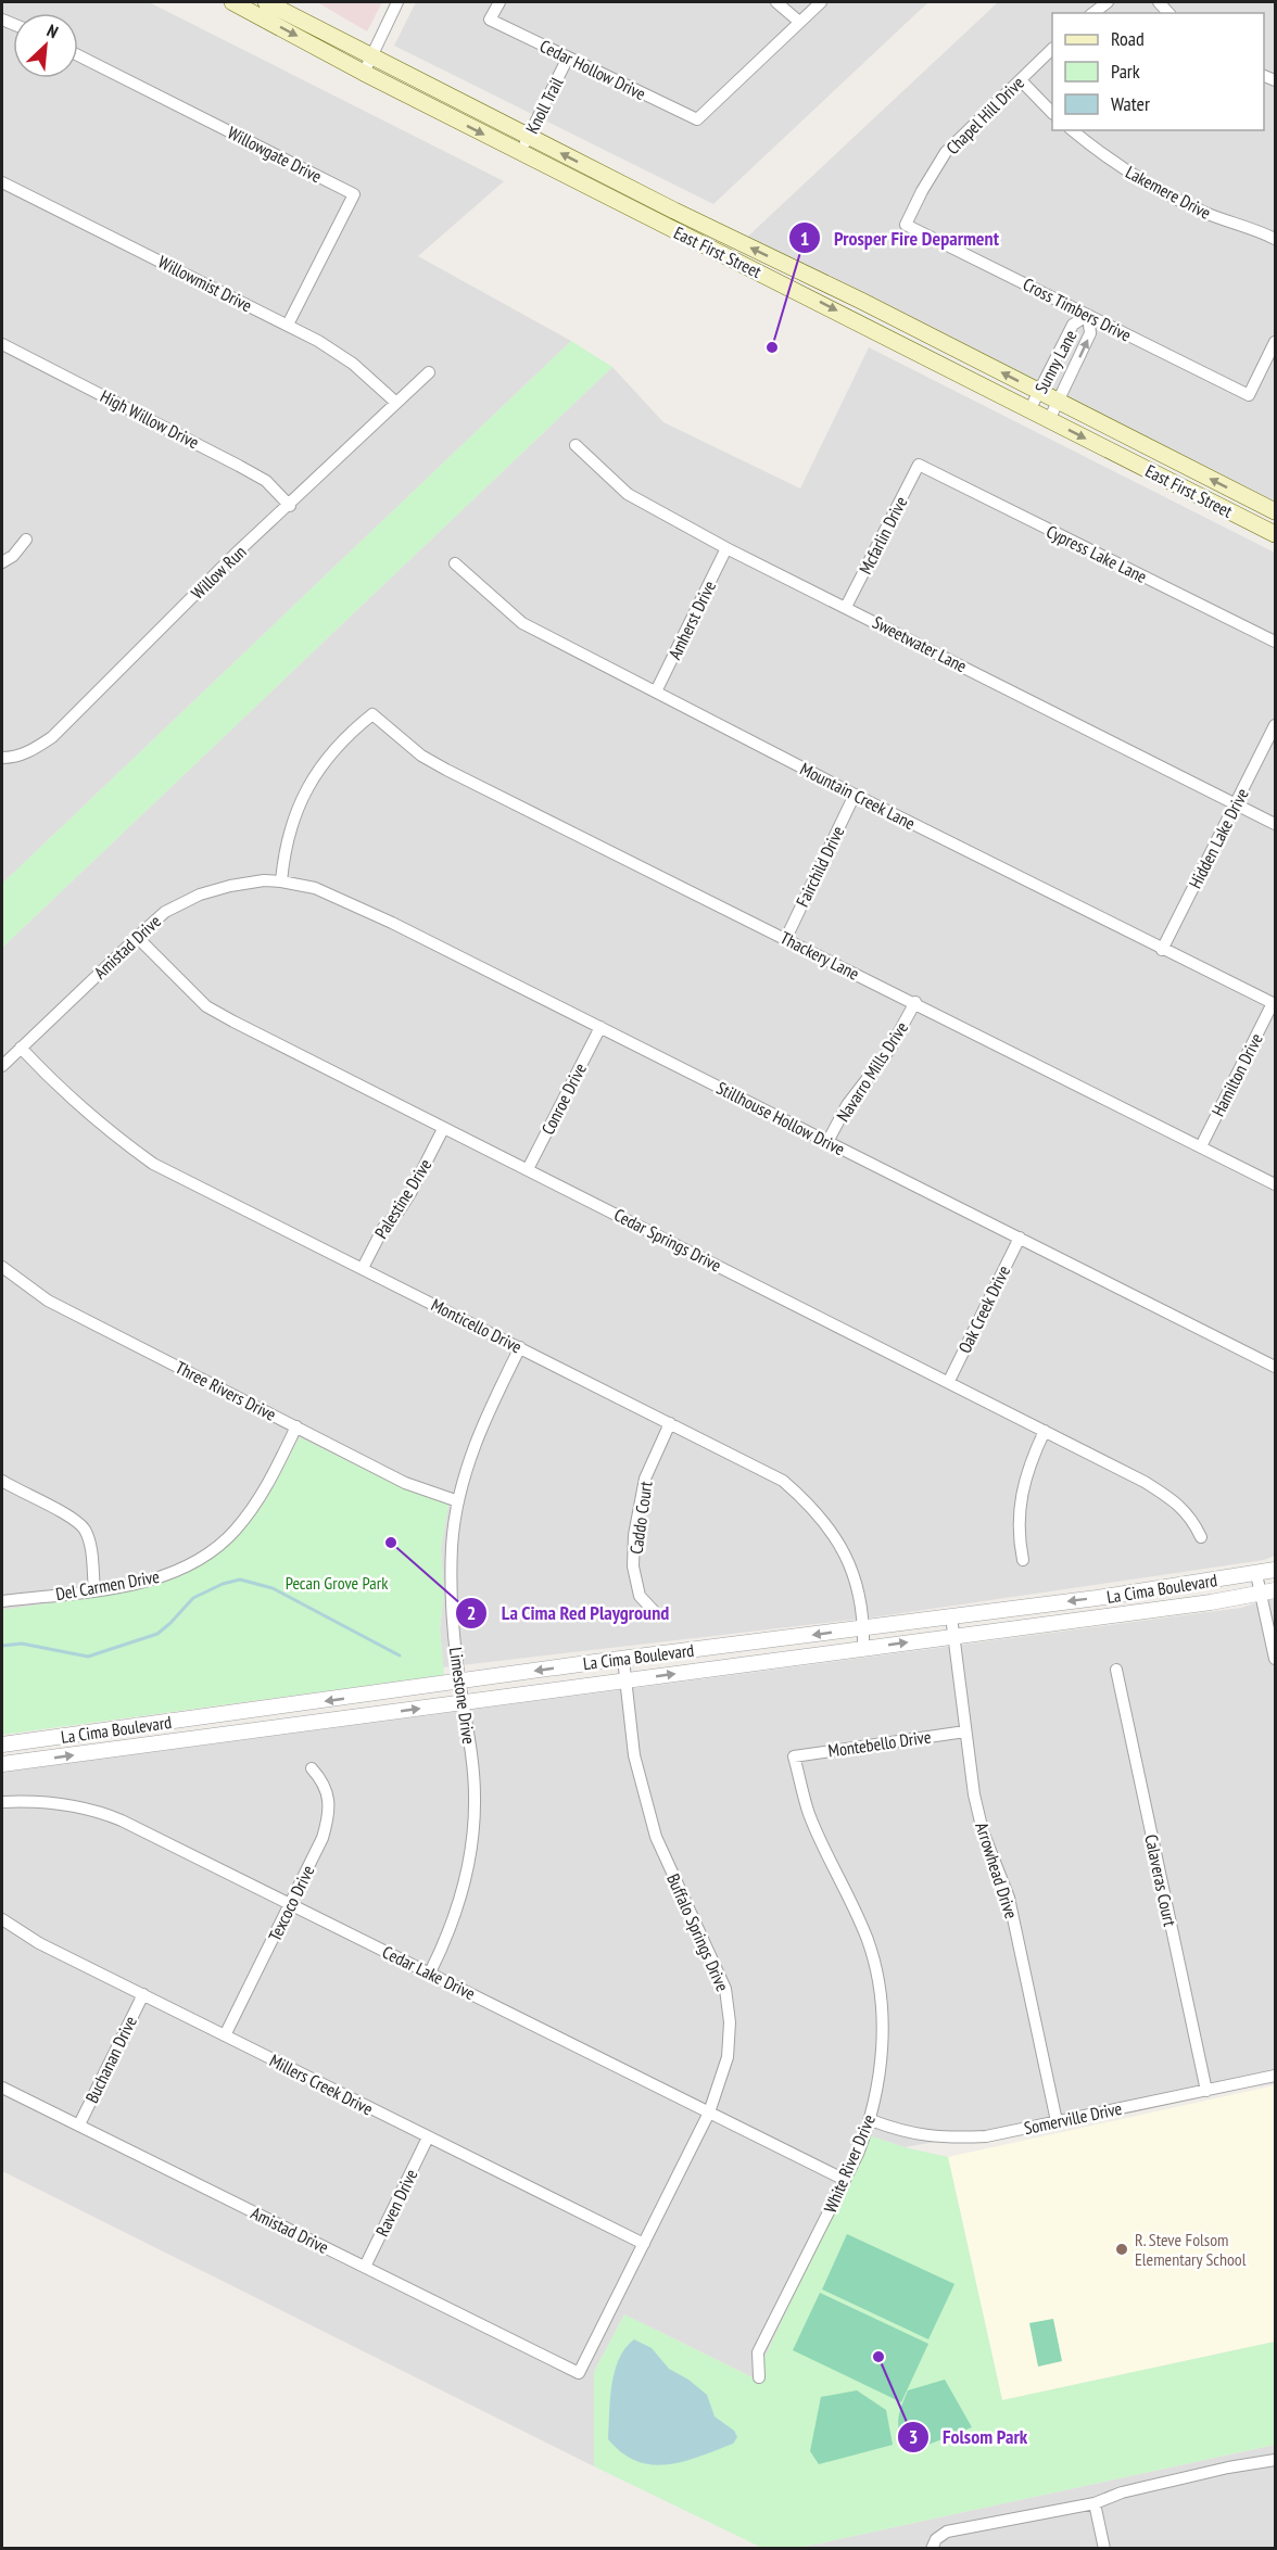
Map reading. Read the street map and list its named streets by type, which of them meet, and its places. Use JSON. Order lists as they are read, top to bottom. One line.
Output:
{"streets":{"main road":["East First Street"],"street":["Cedar Hollow Drive","Knoll Trail","Chapel Hill Drive","Willowgate Drive","Lakemere Drive","Willowmist Drive","Cross Timbers Drive","Sunny Lane","High Willow Drive","Mcfarlin Drive","Cypress Lake Lane","Willow Run","Amherst Drive","Sweetwater Lane","Mountain Creek Lane","Hidden Lake Drive","Fairchild Drive","Amistad Drive","Thackery Lane","Navarro Mills Drive","Hamilton Drive","Conroe Drive","Stillhouse Hollow Drive","Palestine Drive","Cedar Springs Drive","Oak Creek Drive","Monticello Drive","Three Rivers Drive","Caddo Court","Del Carmen Drive","La Cima Boulevard","Limestone Drive","Montebello Drive","Arrowhead Drive","Calaveras Court","Texcoco Drive","Buffalo Springs Drive","Cedar Lake Drive","Buchanan Drive","Millers Creek Drive","Somerville Drive","White River Drive","Raven Drive"]},"crossings":[["Cedar Hollow Drive","Knoll Trail"],["Knoll Trail","East First Street"],["Chapel Hill Drive","Cross Timbers Drive"],["Willowgate Drive","Willowmist Drive"],["East First Street","Sunny Lane"],["Willowmist Drive","Willow Run"],["Cross Timbers Drive","Sunny Lane"],["High Willow Drive","Willow Run"],["Mcfarlin Drive","Cypress Lake Lane"],["Mcfarlin Drive","Sweetwater Lane"],["Amherst Drive","Sweetwater Lane"],["Amherst Drive","Mountain Creek Lane"],["Sweetwater Lane","Hidden Lake Drive"],["Mountain Creek Lane","Hidden Lake Drive"],["Mountain Creek Lane","Fairchild Drive"],["Mountain Creek Lane","Hamilton Drive"],["Fairchild Drive","Thackery Lane"],["Amistad Drive","Thackery Lane"],["Amistad Drive","Stillhouse Hollow Drive"],["Amistad Drive","Cedar Springs Drive"],["Amistad Drive","Monticello Drive"],["Amistad Drive","Buffalo Springs Drive"],["Amistad Drive","Buchanan Drive"],["Amistad Drive","Raven Drive"],["Thackery Lane","Navarro Mills Drive"],["Thackery Lane","Hamilton Drive"],["Thackery Lane","Stillhouse Hollow Drive"],["Navarro Mills Drive","Stillhouse Hollow Drive"],["Conroe Drive","Stillhouse Hollow Drive"],["Conroe Drive","Cedar Springs Drive"],["Stillhouse Hollow Drive","Oak Creek Drive"],["Palestine Drive","Cedar Springs Drive"],["Palestine Drive","Monticello Drive"],["Cedar Springs Drive","Oak Creek Drive"],["Monticello Drive","Caddo Court"],["Monticello Drive","La Cima Boulevard"],["Monticello Drive","Limestone Drive"],["Three Rivers Drive","Del Carmen Drive"],["Three Rivers Drive","Limestone Drive"],["La Cima Boulevard","Limestone Drive"],["La Cima Boulevard","Arrowhead Drive"],["La Cima Boulevard","Buffalo Springs Drive"],["Limestone Drive","Cedar Lake Drive"],["Montebello Drive","Arrowhead Drive"],["Montebello Drive","White River Drive"],["Arrowhead Drive","Somerville Drive"],["Calaveras Court","Somerville Drive"],["Texcoco Drive","Cedar Lake Drive"],["Texcoco Drive","Millers Creek Drive"],["Buffalo Springs Drive","Cedar Lake Drive"],["Buffalo Springs Drive","Millers Creek Drive"],["Cedar Lake Drive","White River Drive"],["Buchanan Drive","Millers Creek Drive"],["Millers Creek Drive","Raven Drive"],["Somerville Drive","White River Drive"]],"parks":["Pecan Grove Park"],"places":["Prosper Fire Deparment","La Cima Red Playground","R. Steve Folsom Elementary School","Folsom Park"],"legend":["Road","Park","Water"],"north":"top right"}
